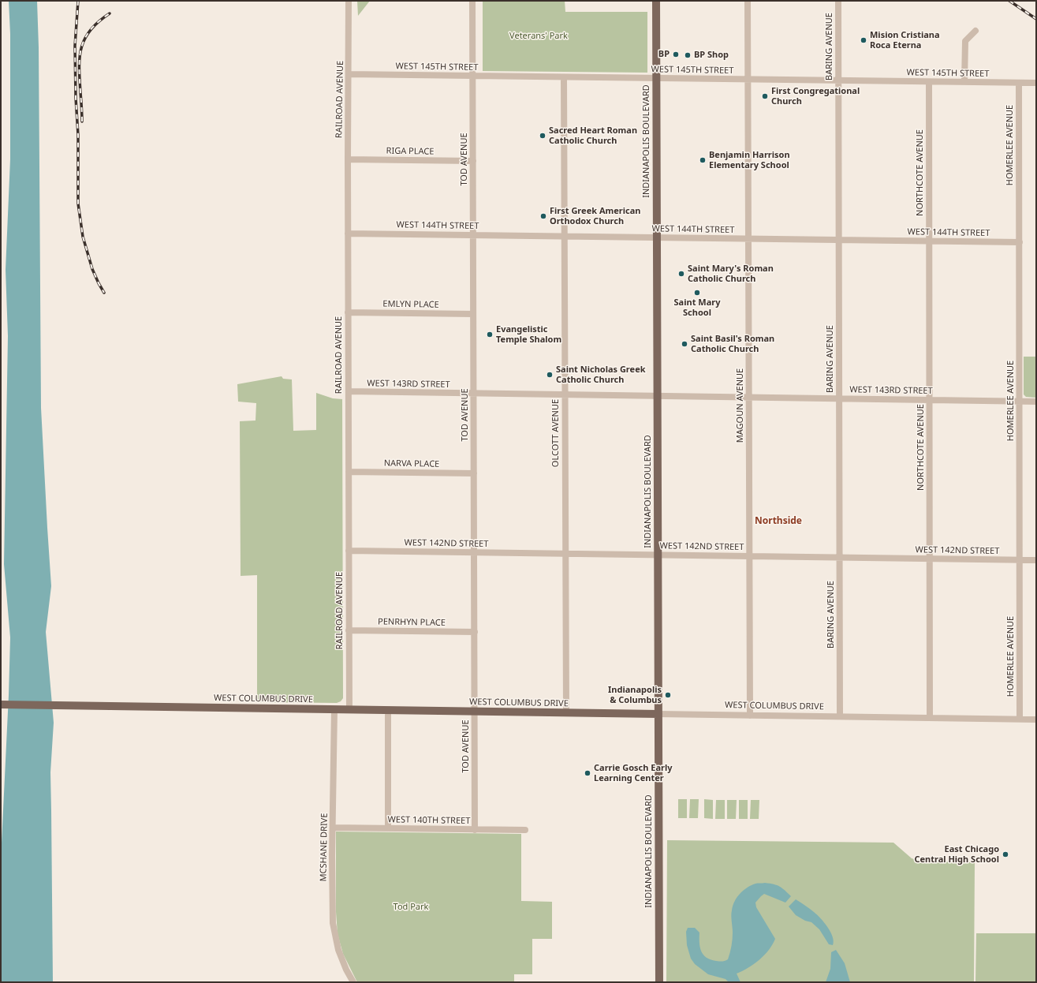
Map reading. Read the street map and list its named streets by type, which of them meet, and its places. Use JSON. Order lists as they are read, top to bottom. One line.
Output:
{"streets":{"main road":["INDIANAPOLIS BOULEVARD","WEST COLUMBUS DRIVE"],"street":["BARING AVENUE","WEST 145TH STREET","RAILROAD AVENUE","HOMERLEE AVENUE","RIGA PLACE","TOD AVENUE","NORTHCOTE AVENUE","WEST 144TH STREET","EMLYN PLACE","WEST 143RD STREET","MAGOUN AVENUE","OLCOTT AVENUE","NARVA PLACE","WEST 142ND STREET","PENRHYN PLACE","WEST 140TH STREET","MCSHANE DRIVE"]},"crossings":[["BARING AVENUE","WEST 145TH STREET"],["BARING AVENUE","WEST 144TH STREET"],["BARING AVENUE","WEST 143RD STREET"],["BARING AVENUE","WEST 142ND STREET"],["BARING AVENUE","WEST COLUMBUS DRIVE"],["WEST 145TH STREET","RAILROAD AVENUE"],["WEST 145TH STREET","INDIANAPOLIS BOULEVARD"],["WEST 145TH STREET","HOMERLEE AVENUE"],["WEST 145TH STREET","TOD AVENUE"],["WEST 145TH STREET","NORTHCOTE AVENUE"],["WEST 145TH STREET","MAGOUN AVENUE"],["WEST 145TH STREET","OLCOTT AVENUE"],["RAILROAD AVENUE","RIGA PLACE"],["RAILROAD AVENUE","WEST 144TH STREET"],["RAILROAD AVENUE","EMLYN PLACE"],["RAILROAD AVENUE","WEST 143RD STREET"],["RAILROAD AVENUE","NARVA PLACE"],["RAILROAD AVENUE","WEST 142ND STREET"],["RAILROAD AVENUE","PENRHYN PLACE"],["RAILROAD AVENUE","WEST COLUMBUS DRIVE"],["INDIANAPOLIS BOULEVARD","WEST 144TH STREET"],["INDIANAPOLIS BOULEVARD","WEST 143RD STREET"],["INDIANAPOLIS BOULEVARD","WEST 142ND STREET"],["INDIANAPOLIS BOULEVARD","WEST COLUMBUS DRIVE"],["HOMERLEE AVENUE","WEST 144TH STREET"],["HOMERLEE AVENUE","WEST 143RD STREET"],["HOMERLEE AVENUE","WEST 142ND STREET"],["HOMERLEE AVENUE","WEST COLUMBUS DRIVE"],["RIGA PLACE","TOD AVENUE"],["TOD AVENUE","WEST 144TH STREET"],["TOD AVENUE","EMLYN PLACE"],["TOD AVENUE","WEST 143RD STREET"],["TOD AVENUE","NARVA PLACE"],["TOD AVENUE","WEST 142ND STREET"],["TOD AVENUE","PENRHYN PLACE"],["TOD AVENUE","WEST COLUMBUS DRIVE"],["TOD AVENUE","WEST 140TH STREET"],["NORTHCOTE AVENUE","WEST 144TH STREET"],["NORTHCOTE AVENUE","WEST 143RD STREET"],["NORTHCOTE AVENUE","WEST 142ND STREET"],["NORTHCOTE AVENUE","WEST COLUMBUS DRIVE"],["WEST 144TH STREET","MAGOUN AVENUE"],["WEST 144TH STREET","OLCOTT AVENUE"],["WEST 143RD STREET","MAGOUN AVENUE"],["WEST 143RD STREET","OLCOTT AVENUE"],["MAGOUN AVENUE","WEST 142ND STREET"],["MAGOUN AVENUE","WEST COLUMBUS DRIVE"],["OLCOTT AVENUE","WEST 142ND STREET"],["OLCOTT AVENUE","WEST COLUMBUS DRIVE"],["WEST COLUMBUS DRIVE","MCSHANE DRIVE"],["WEST 140TH STREET","MCSHANE DRIVE"]],"districts":["Northside"],"parks":["Veterans' Park","Tod Park"],"places":["Mision Cristiana Roca Eterna","BP","BP Shop","First Congregational Church","Sacred Heart Roman Catholic Church","Benjamin Harrison Elementary School","First Greek American Orthodox Church","Saint Mary's Roman Catholic Church","Saint Mary School","Evangelistic Temple Shalom","Saint Basil's Roman Catholic Church","Saint Nicholas Greek Catholic Church","Indianapolis & Columbus","Carrie Gosch Early Learning Center","East Chicago Central High School"]}
